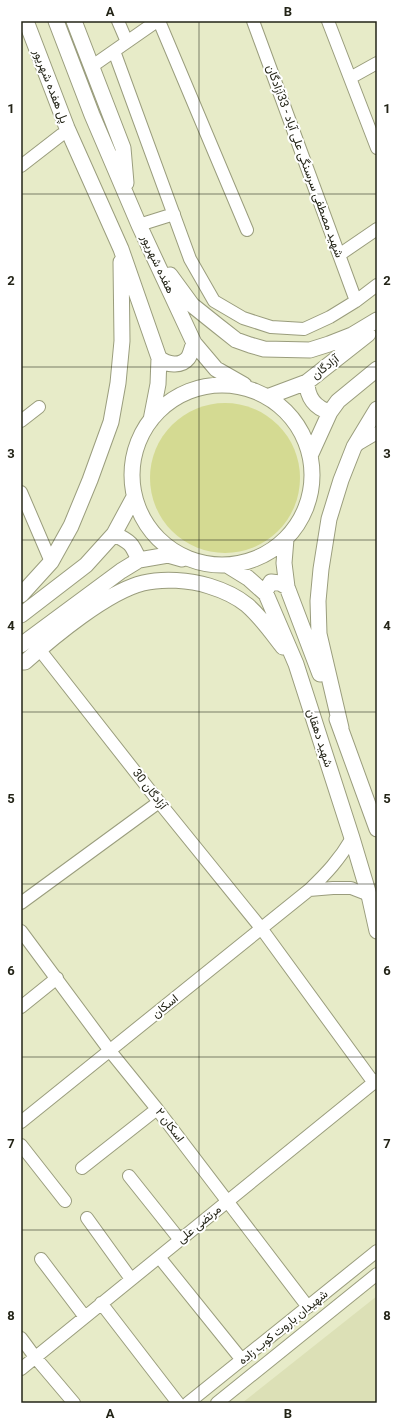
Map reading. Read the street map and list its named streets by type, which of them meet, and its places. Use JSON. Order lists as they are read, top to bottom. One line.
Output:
{"streets":{"main road":["پل هفده شهریور","هفده شهریور","آزادگان","شهید دهقان"],"street":["شهید مصطفی سرسنگی علی آباد - 33آزادگان","آزادگان 30","اسکان","اسکان ۲","مرتضی علی","شهیدان باروت کوب زاده"]},"crossings":[["شهید دهقان","اسکان"],["آزادگان 30","اسکان"],["آزادگان 30","مرتضی علی"],["اسکان","اسکان ۲"],["اسکان ۲","مرتضی علی"],["اسکان ۲","شهیدان باروت کوب زاده"]],"grid":{"columns":["A","B"],"rows":["1","2","3","4","5","6","7","8"]}}
